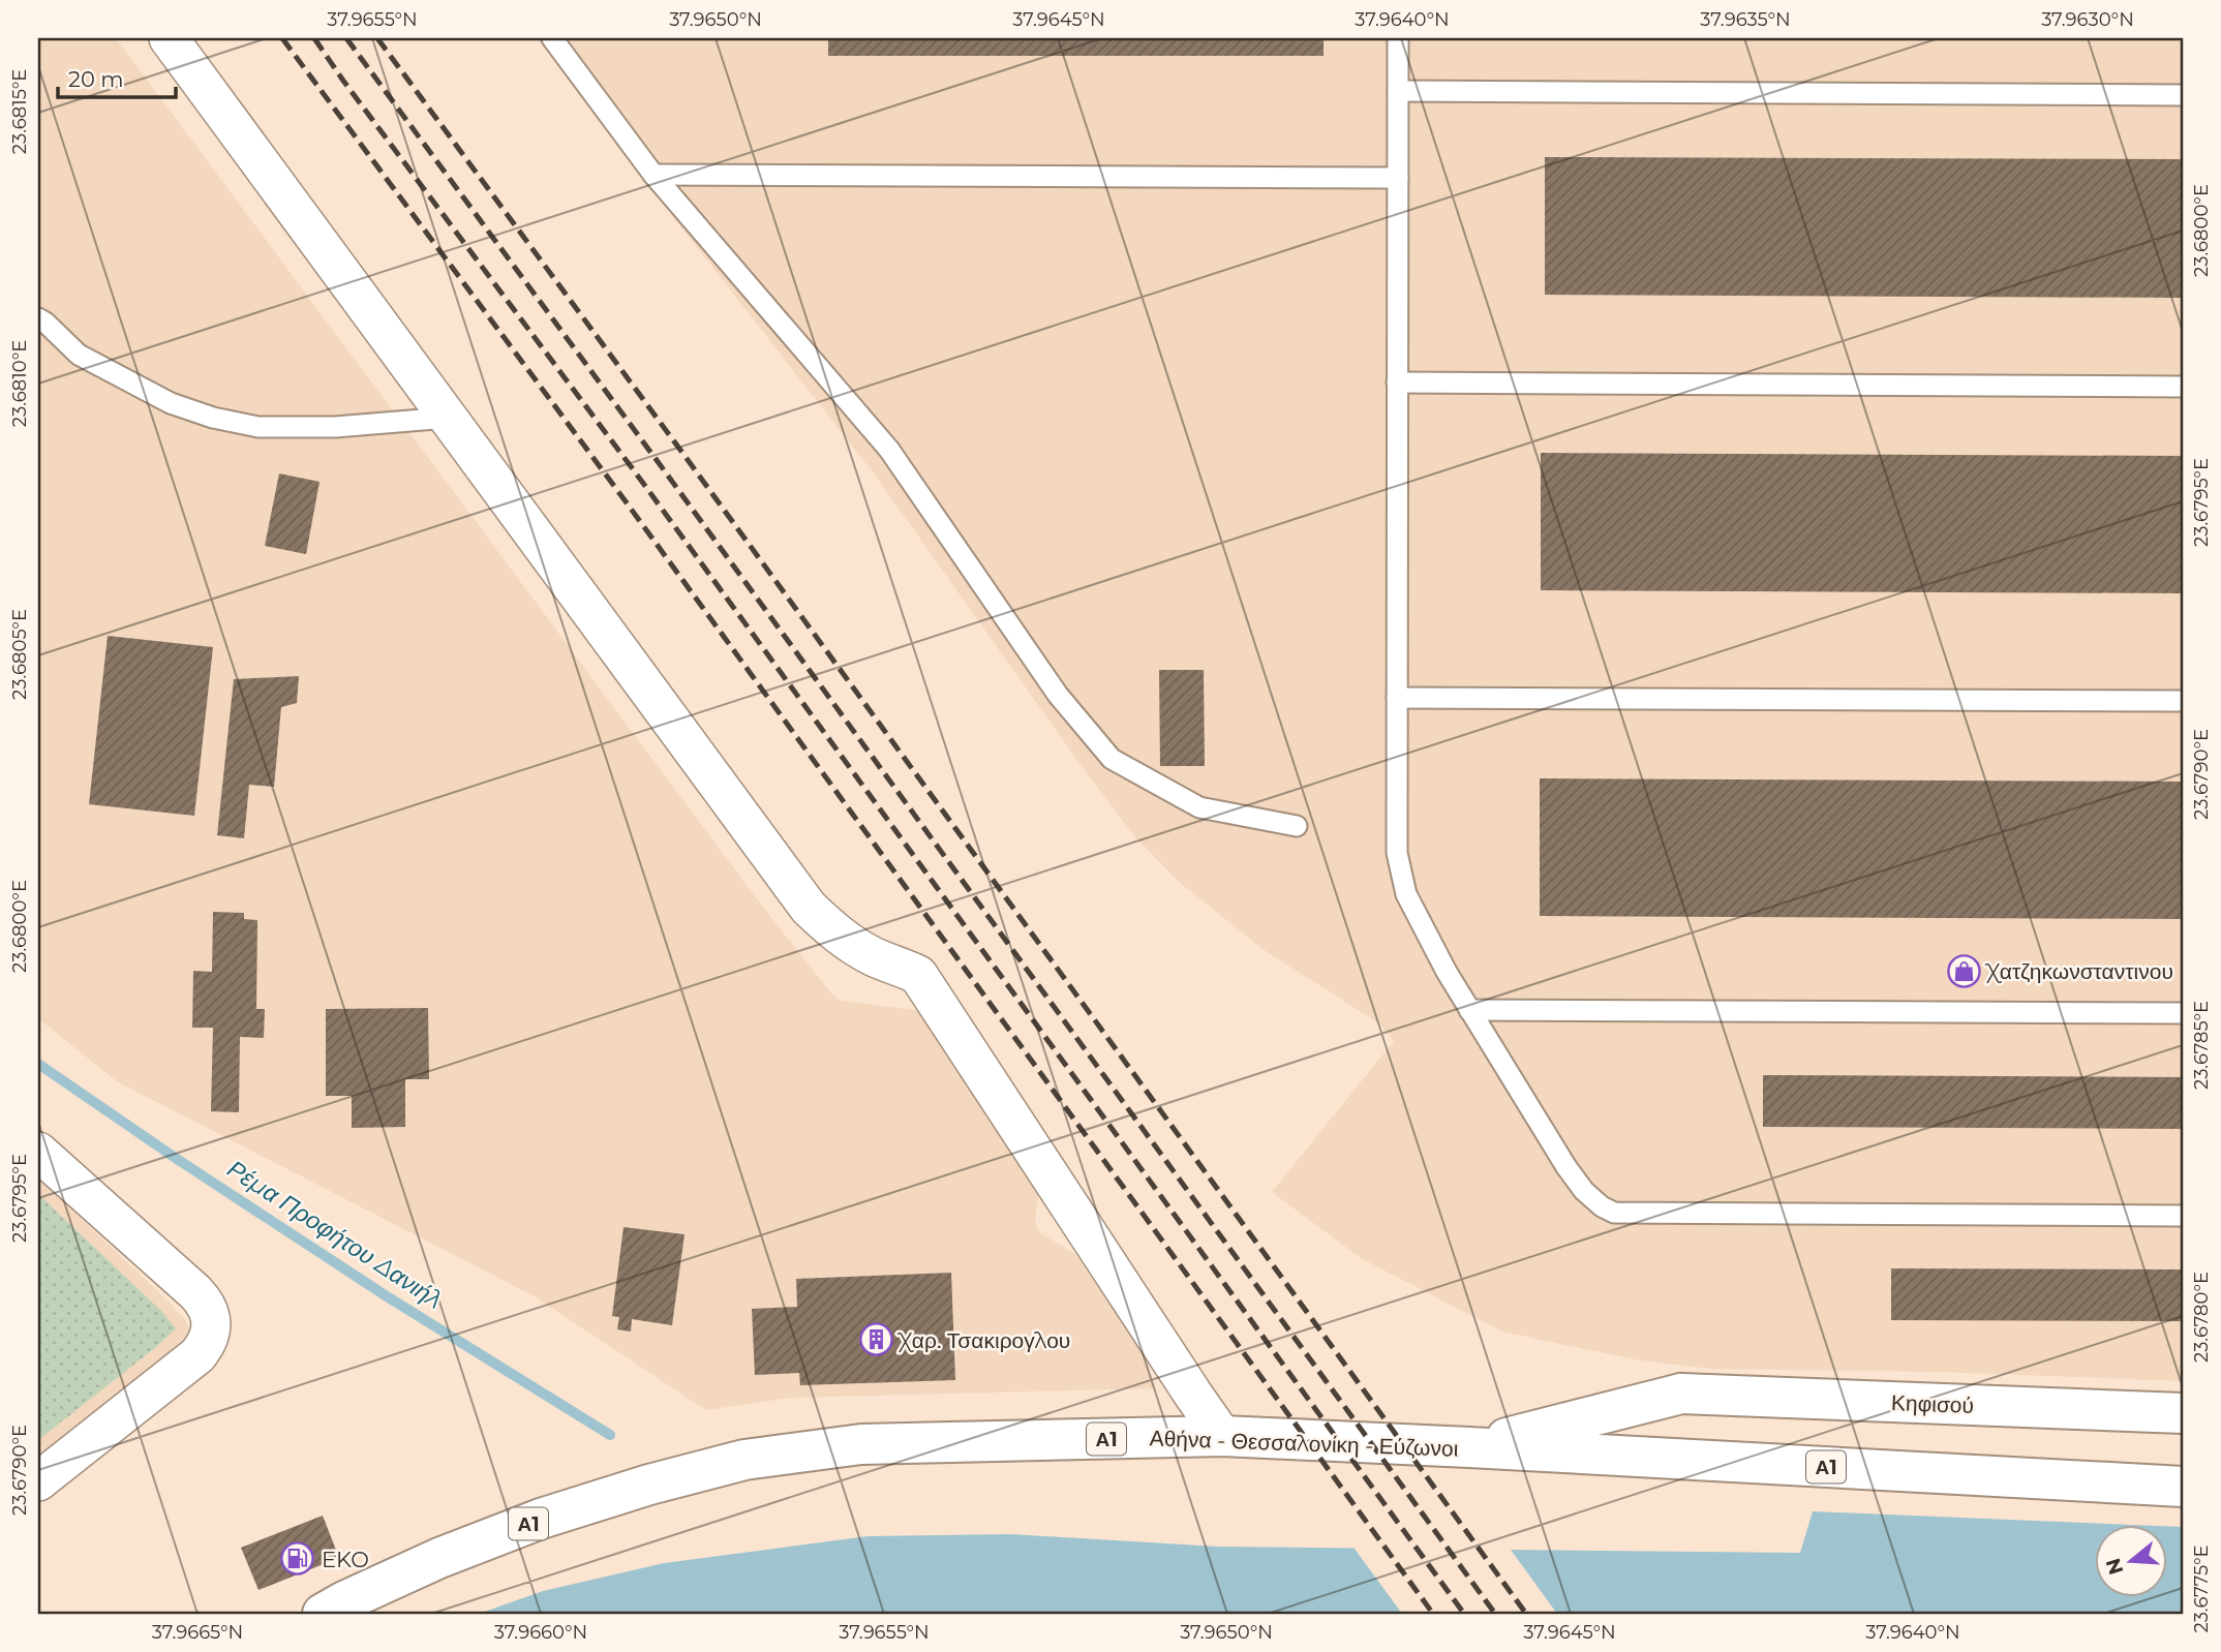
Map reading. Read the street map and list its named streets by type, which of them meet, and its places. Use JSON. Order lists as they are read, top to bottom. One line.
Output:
{"streets":{"main road":["Κηφισού","Α1","Αθήνα - Θεσσαλονίκη - Εύζωνοι"]},"crossings":[["Κηφισού","Αθήνα - Θεσσαλονίκη - Εύζωνοι"]],"water":["Ρέμα Προφήτου Δανιήλ"],"places":{"shop":["Χατζηκωνσταντινου"],"building":["Χαρ. Τσακιρογλου"],"fuel station":["EKO"]},"scale_bar":"20 m","north":"left","coordinates":["37.9655°N","37.9650°N","37.9645°N","37.9640°N","37.9635°N","37.9630°N","23.6815°E","23.6800°E","23.6810°E","23.6795°E","23.6805°E","23.6790°E","23.6785°E","23.6780°E","23.6775°E","37.9665°N","37.9660°N"]}
